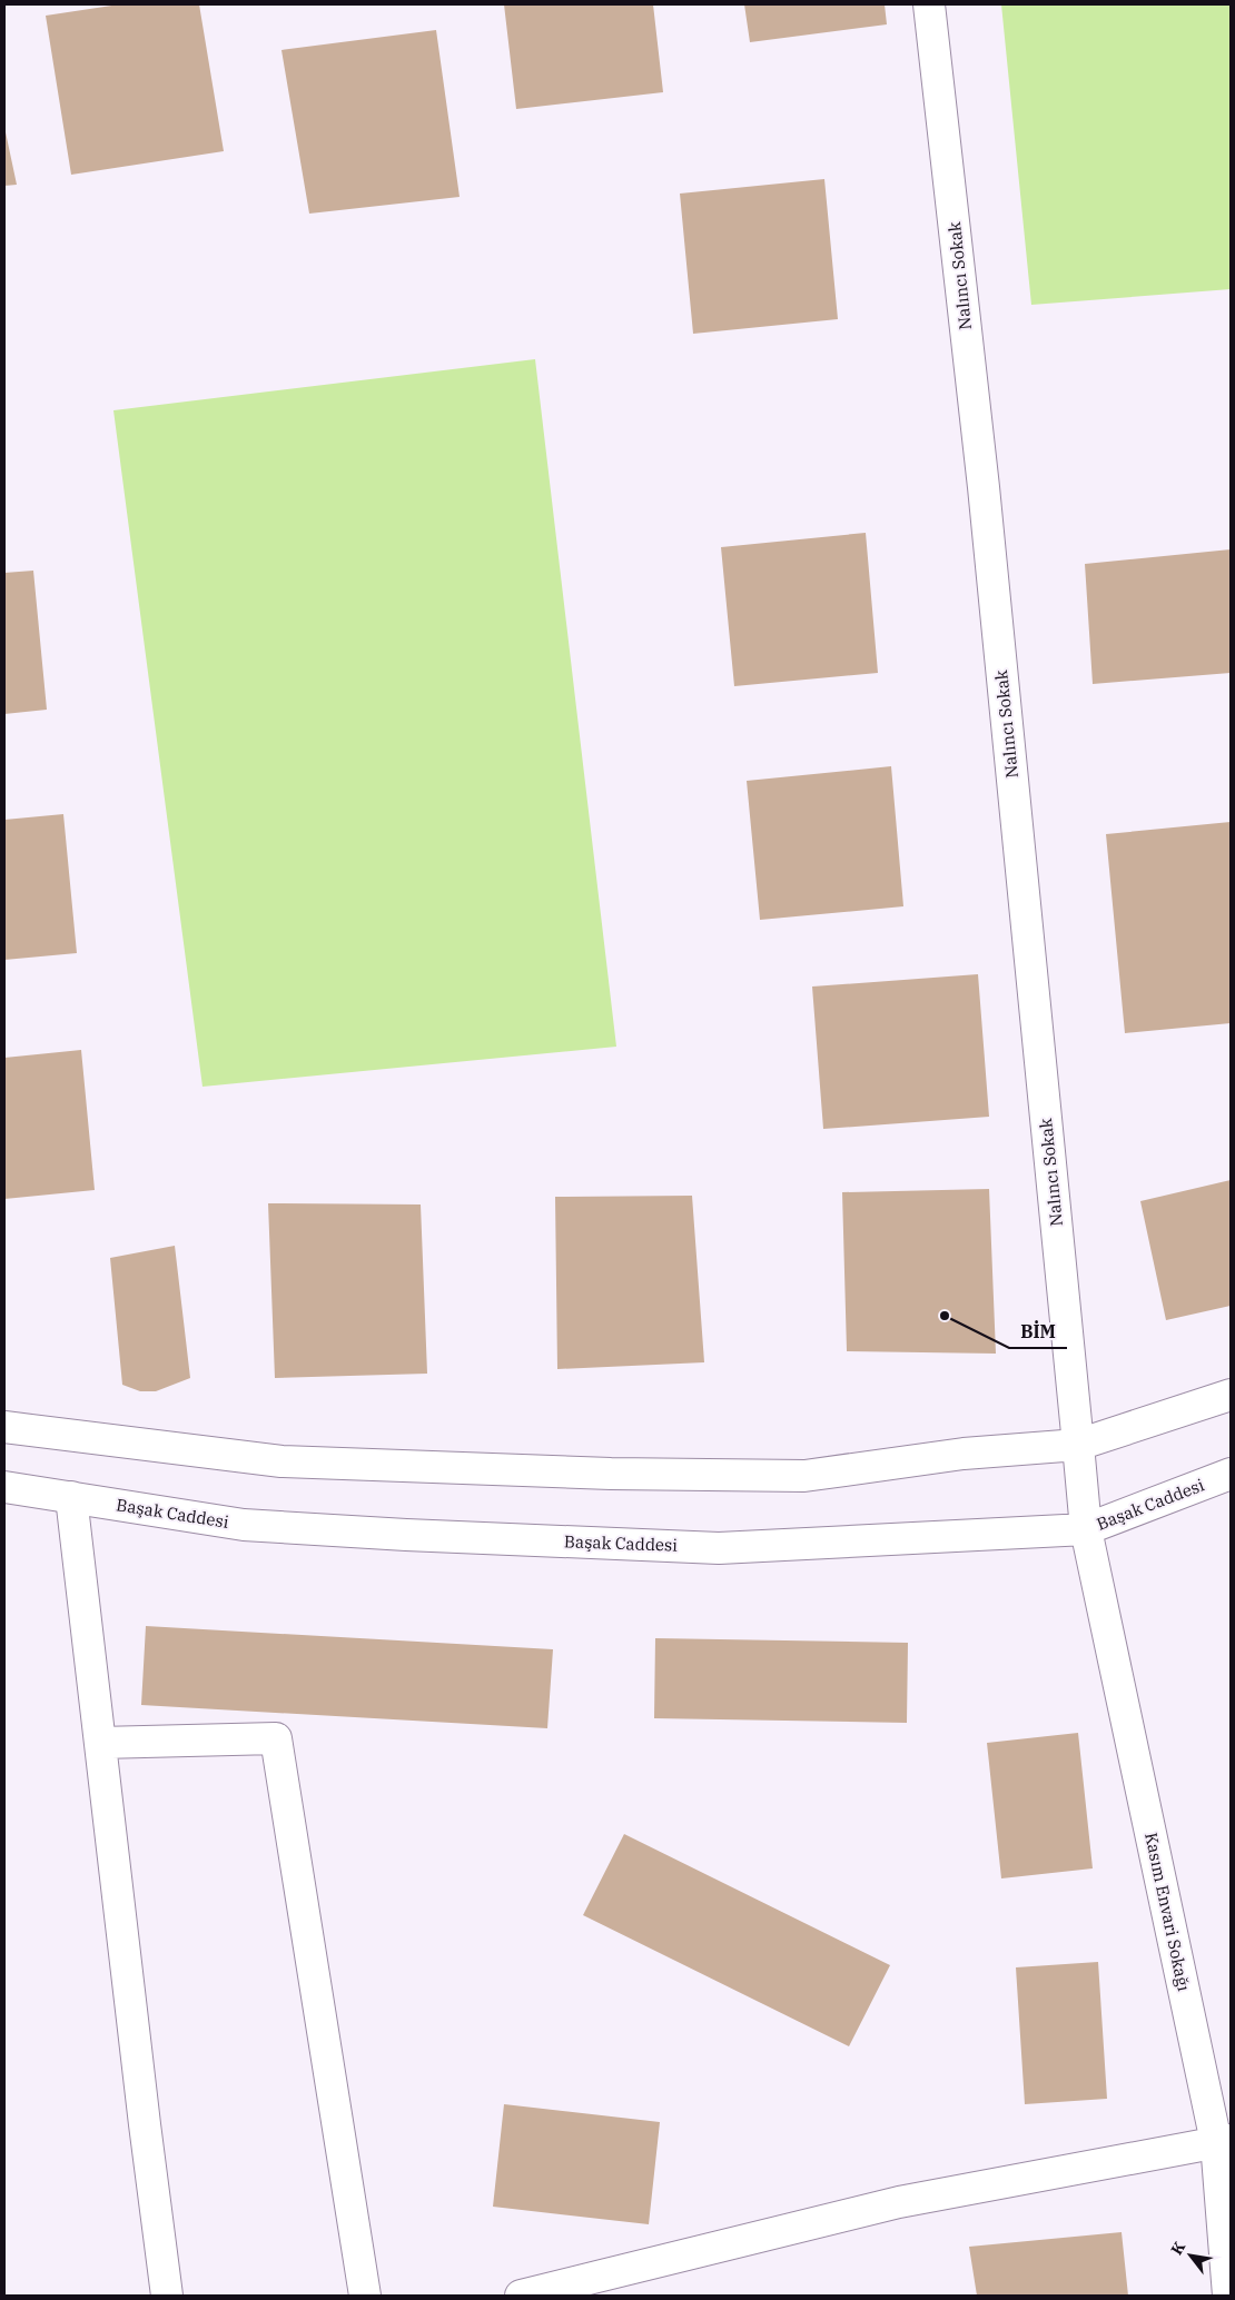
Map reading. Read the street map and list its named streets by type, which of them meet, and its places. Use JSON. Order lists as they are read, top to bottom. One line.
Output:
{"streets":{"street":["Nalıncı Sokak","Başak Caddesi","Kasım Envari Sokağı"]},"crossings":[["Nalıncı Sokak","Başak Caddesi"],["Nalıncı Sokak","Kasım Envari Sokağı"],["Başak Caddesi","Kasım Envari Sokağı"]],"places":["BİM"],"north":"top left"}
